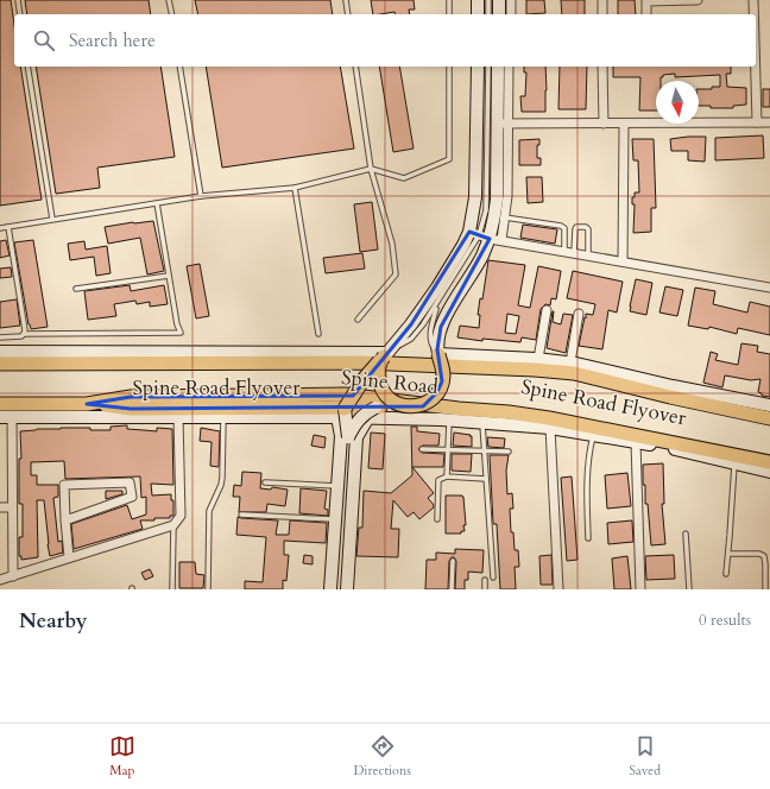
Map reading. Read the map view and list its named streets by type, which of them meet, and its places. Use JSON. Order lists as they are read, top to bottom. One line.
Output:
{"streets":{"main road":["Spine Road","Spine Road Flyover"]},"crossings":[["Spine Road","Spine Road Flyover"]],"north":"bottom","page":{"search":"Search here","heading":["Nearby","0 results"],"nav":["Map","Directions","Saved"]}}
